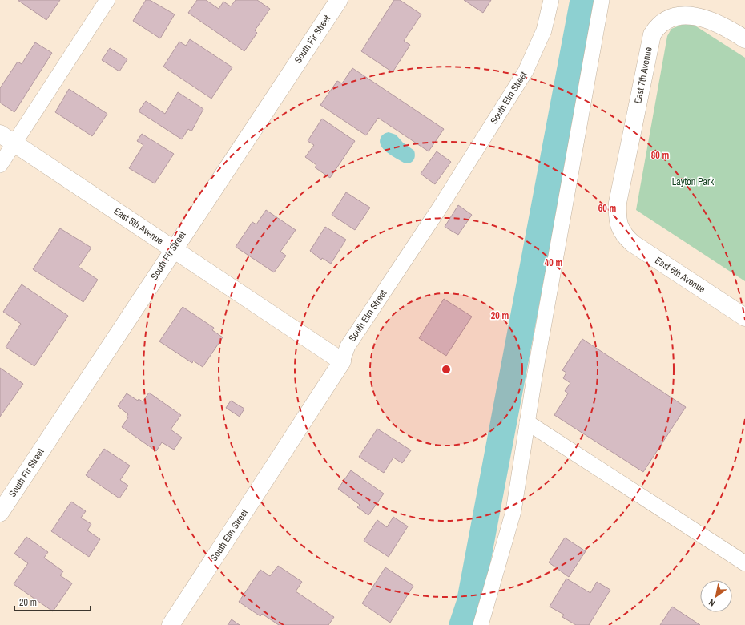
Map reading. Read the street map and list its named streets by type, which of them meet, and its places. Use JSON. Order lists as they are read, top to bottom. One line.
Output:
{"streets":{"street":["South Fir Street","East 7th Avenue","South Elm Street","East 5th Avenue","East 6th Avenue"]},"crossings":[["South Fir Street","East 5th Avenue"],["East 7th Avenue","East 6th Avenue"],["South Elm Street","East 5th Avenue"]],"parks":["Layton Park"],"scale_bar":"20 m","north":"bottom left","rings":["80 m","60 m","40 m","20 m"]}
